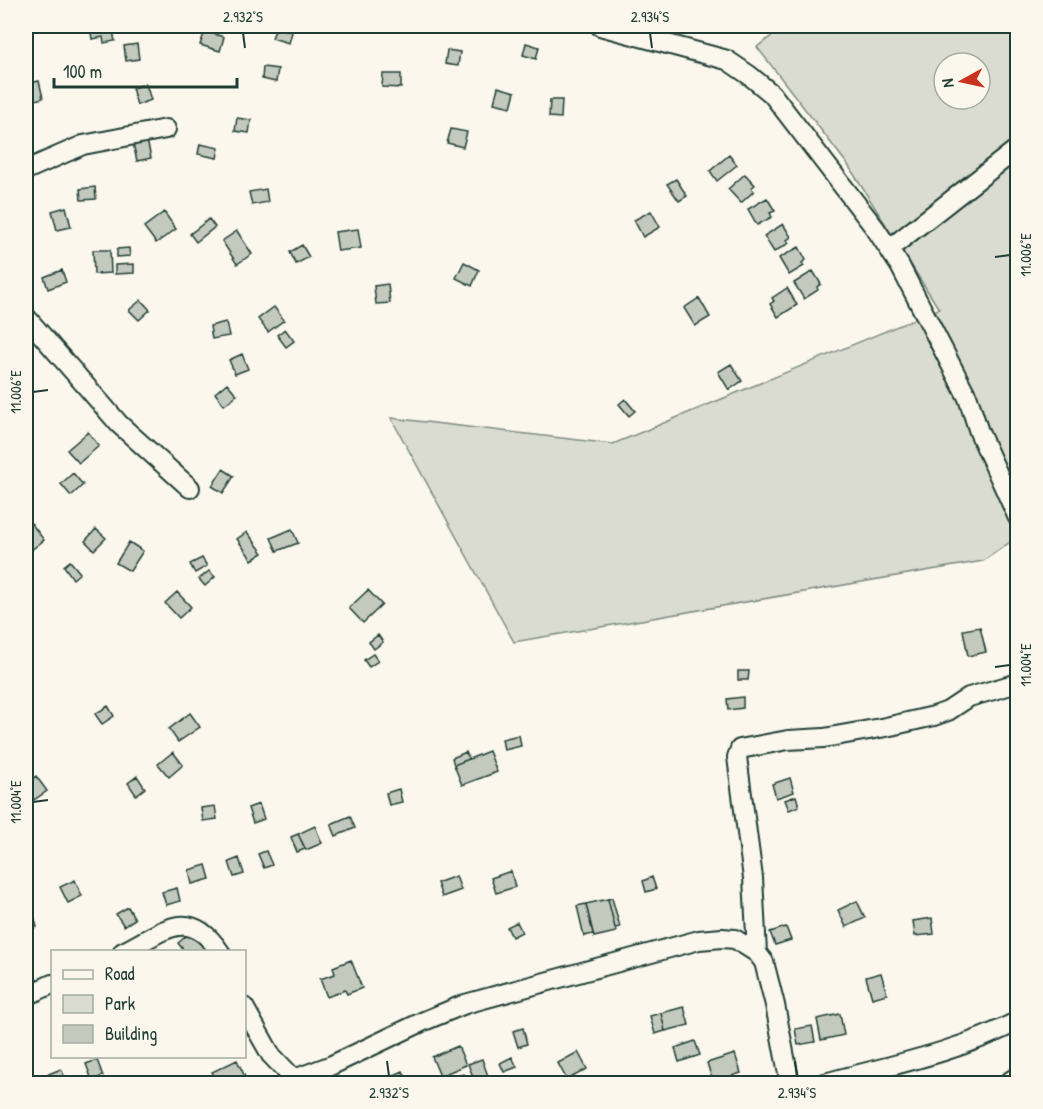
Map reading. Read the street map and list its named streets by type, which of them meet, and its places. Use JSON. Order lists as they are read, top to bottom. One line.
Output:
{"legend":["Road","Park","Building"],"scale_bar":"100 m","north":"left","coordinates":["2.932°S","2.934°S","11.006°E","11.004°E"]}
